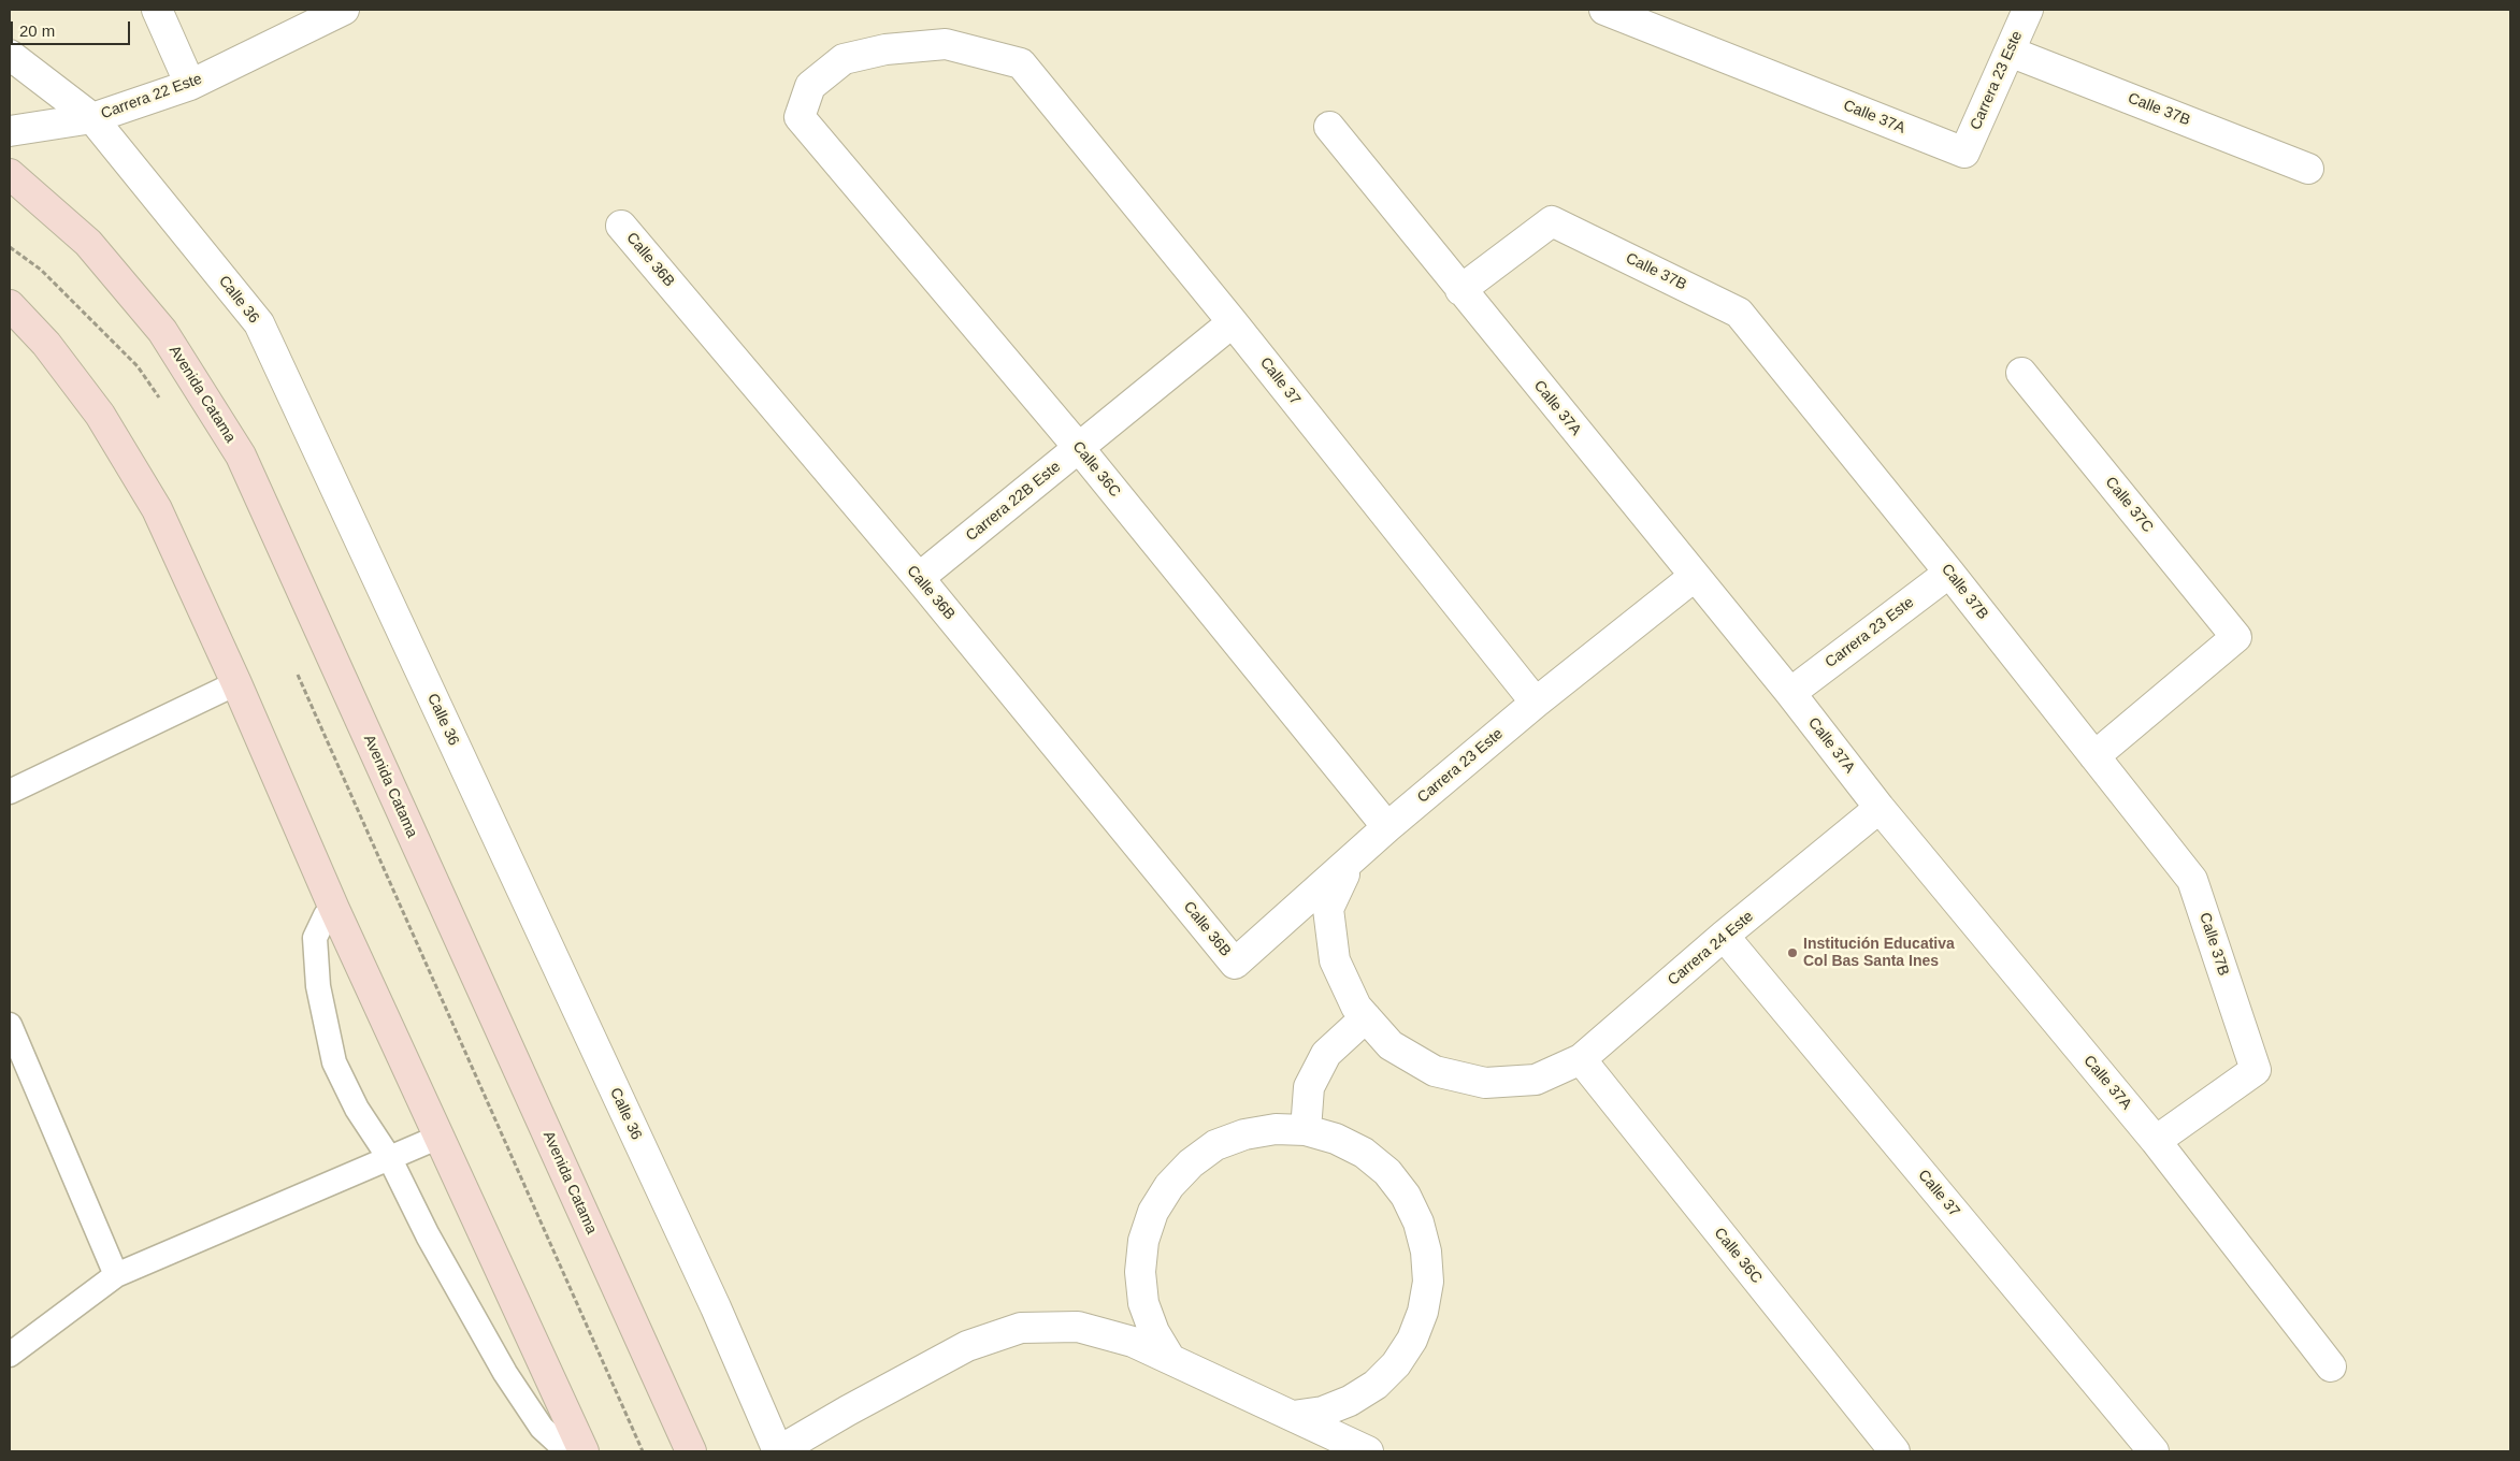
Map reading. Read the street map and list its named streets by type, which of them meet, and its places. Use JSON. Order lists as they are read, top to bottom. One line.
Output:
{"streets":{"main road":["Avenida Catama"],"street":["Carrera 23 Este","Carrera 22 Este","Calle 37B","Calle 37A","Calle 36B","Calle 36","Calle 37","Calle 36C","Carrera 22B Este","Calle 37C","Carrera 24 Este"]},"crossings":[["Carrera 23 Este","Calle 37B"],["Carrera 23 Este","Calle 37A"],["Carrera 23 Este","Calle 36B"],["Carrera 23 Este","Calle 37"],["Carrera 23 Este","Calle 36C"],["Carrera 22 Este","Calle 36"],["Calle 37B","Calle 37A"],["Calle 37B","Calle 37C"],["Calle 37A","Carrera 24 Este"],["Calle 36B","Carrera 22B Este"],["Calle 37","Calle 36C"],["Calle 37","Carrera 22B Este"],["Calle 37","Carrera 24 Este"],["Calle 36C","Carrera 22B Este"],["Calle 36C","Carrera 24 Este"]],"places":["Institución Educativa Col Bas Santa Ines"],"scale_bar":"20 m"}
